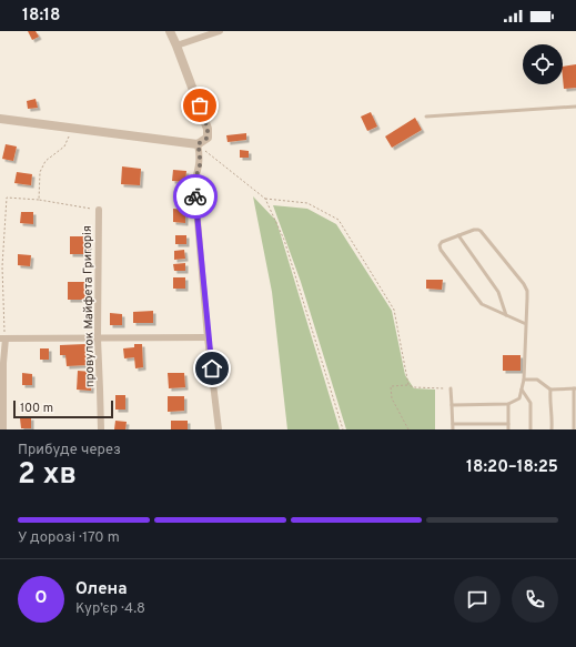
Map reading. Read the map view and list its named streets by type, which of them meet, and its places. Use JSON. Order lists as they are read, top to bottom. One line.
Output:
{"streets":{"street":["провулок Майфета Григорія"]},"scale_bar":"100 m","page":{"status":"18:18","scale":"100 m","heading":["2 хв","Прибуде через","18:20–18:25"],"panel":["Олена","Кур’єр · 4.8"],"bar":"У дорозі · 170 m","round":"О"}}
